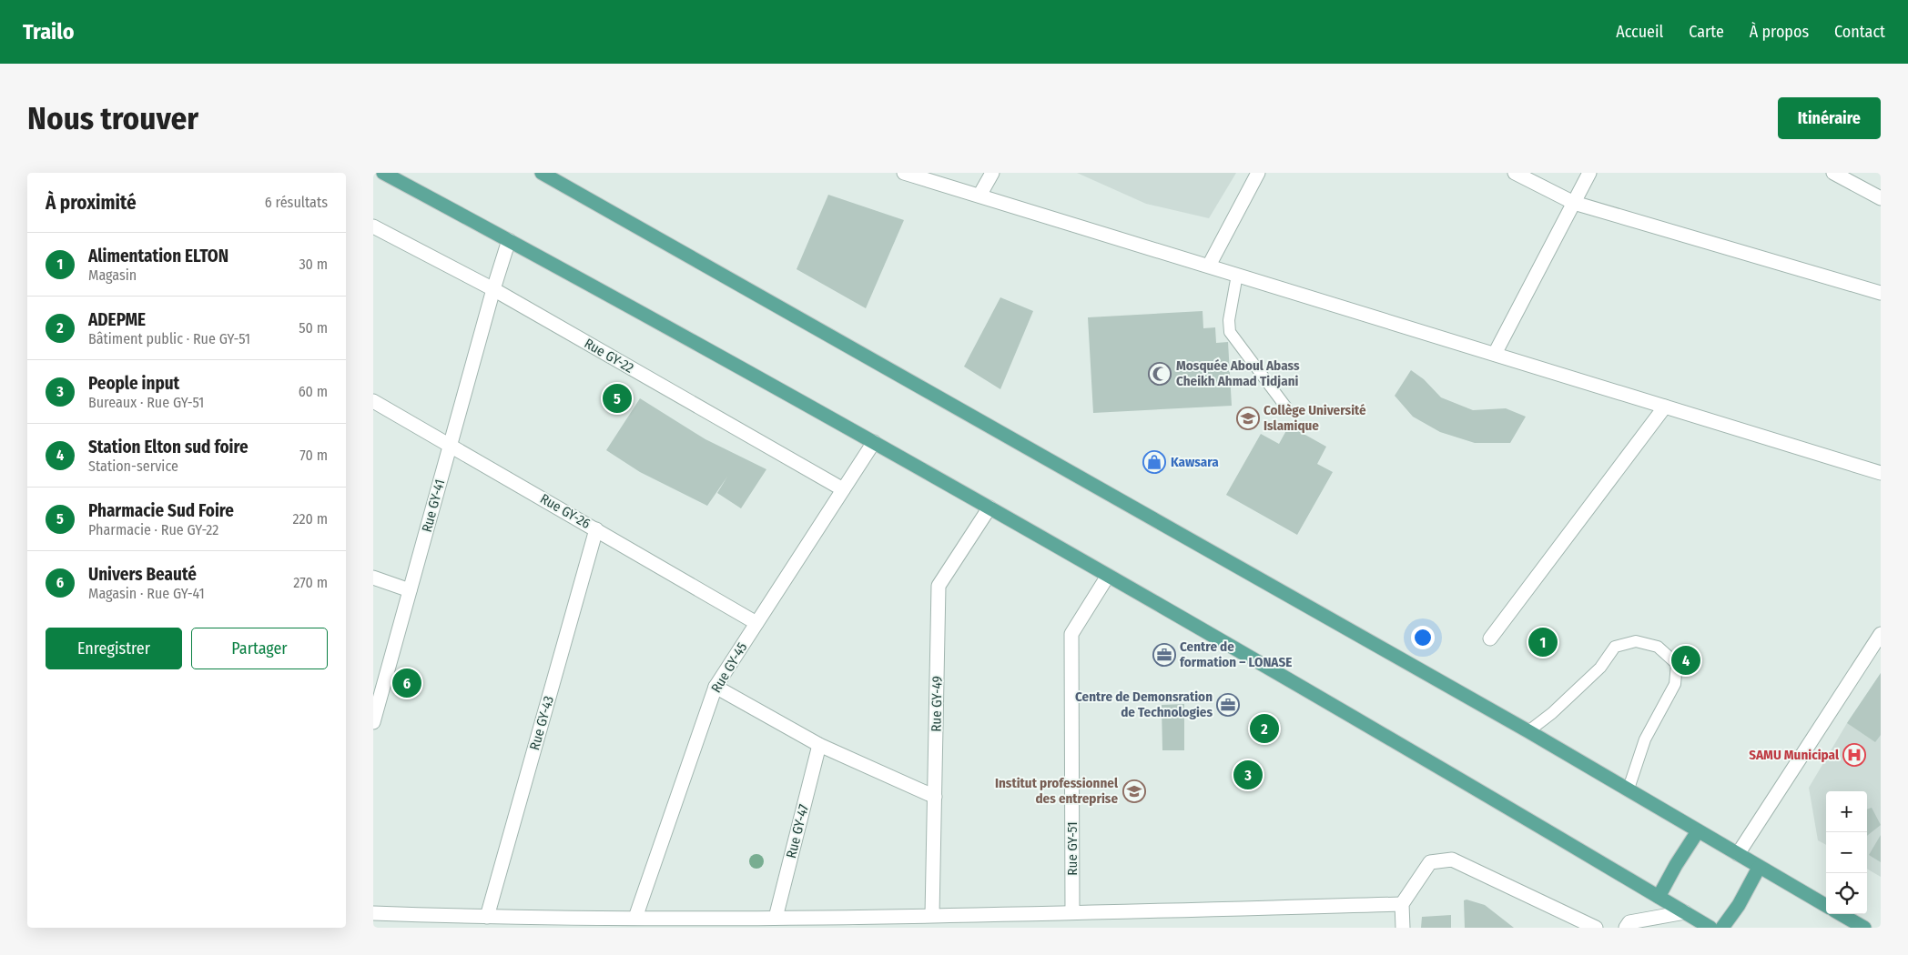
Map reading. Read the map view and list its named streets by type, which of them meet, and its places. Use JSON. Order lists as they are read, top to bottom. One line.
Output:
{"streets":{"street":["Rue GY-22","Rue GY-41","Rue GY-26","Rue GY-45","Rue GY-49","Rue GY-43","Rue GY-47","Rue GY-51"]},"crossings":[["Rue GY-22","Rue GY-41"],["Rue GY-22","Rue GY-45"],["Rue GY-41","Rue GY-26"],["Rue GY-26","Rue GY-45"],["Rue GY-26","Rue GY-43"]],"places":{"mosque":["Mosquée Aboul Abass Cheikh Ahmad Tidjani"],"school or university":["Collège Université Islamique","Institut professionnel des entreprise"],"shop":["Kawsara"],"office":["Centre de formation – LONASE","Centre de Demonsration de Technologies"],"hospital":["SAMU Municipal"]},"page":{"header":"Trailo","nav":["Accueil","Carte","À propos","Contact"],"buttons":["Itinéraire",["Enregistrer","Partager"]],"title":"Nous trouver","heading":["À proximité","6 résultats"],"list":[{"mark":"1","name":"Alimentation ELTON","note":"Magasin","value":"30 m"},{"mark":"2","name":"ADEPME","note":"Bâtiment public · Rue GY-51","value":"50 m"},{"mark":"3","name":"People input","note":"Bureaux · Rue GY-51","value":"60 m"},{"mark":"4","name":"Station Elton sud foire","note":"Station-service","value":"70 m"},{"mark":"5","name":"Pharmacie Sud Foire","note":"Pharmacie · Rue GY-22","value":"220 m"},{"mark":"6","name":"Univers Beauté","note":"Magasin · Rue GY-41","value":"270 m"}],"pins":["5","1","4","6","2","3"],"map_buttons":["+","−"]}}
